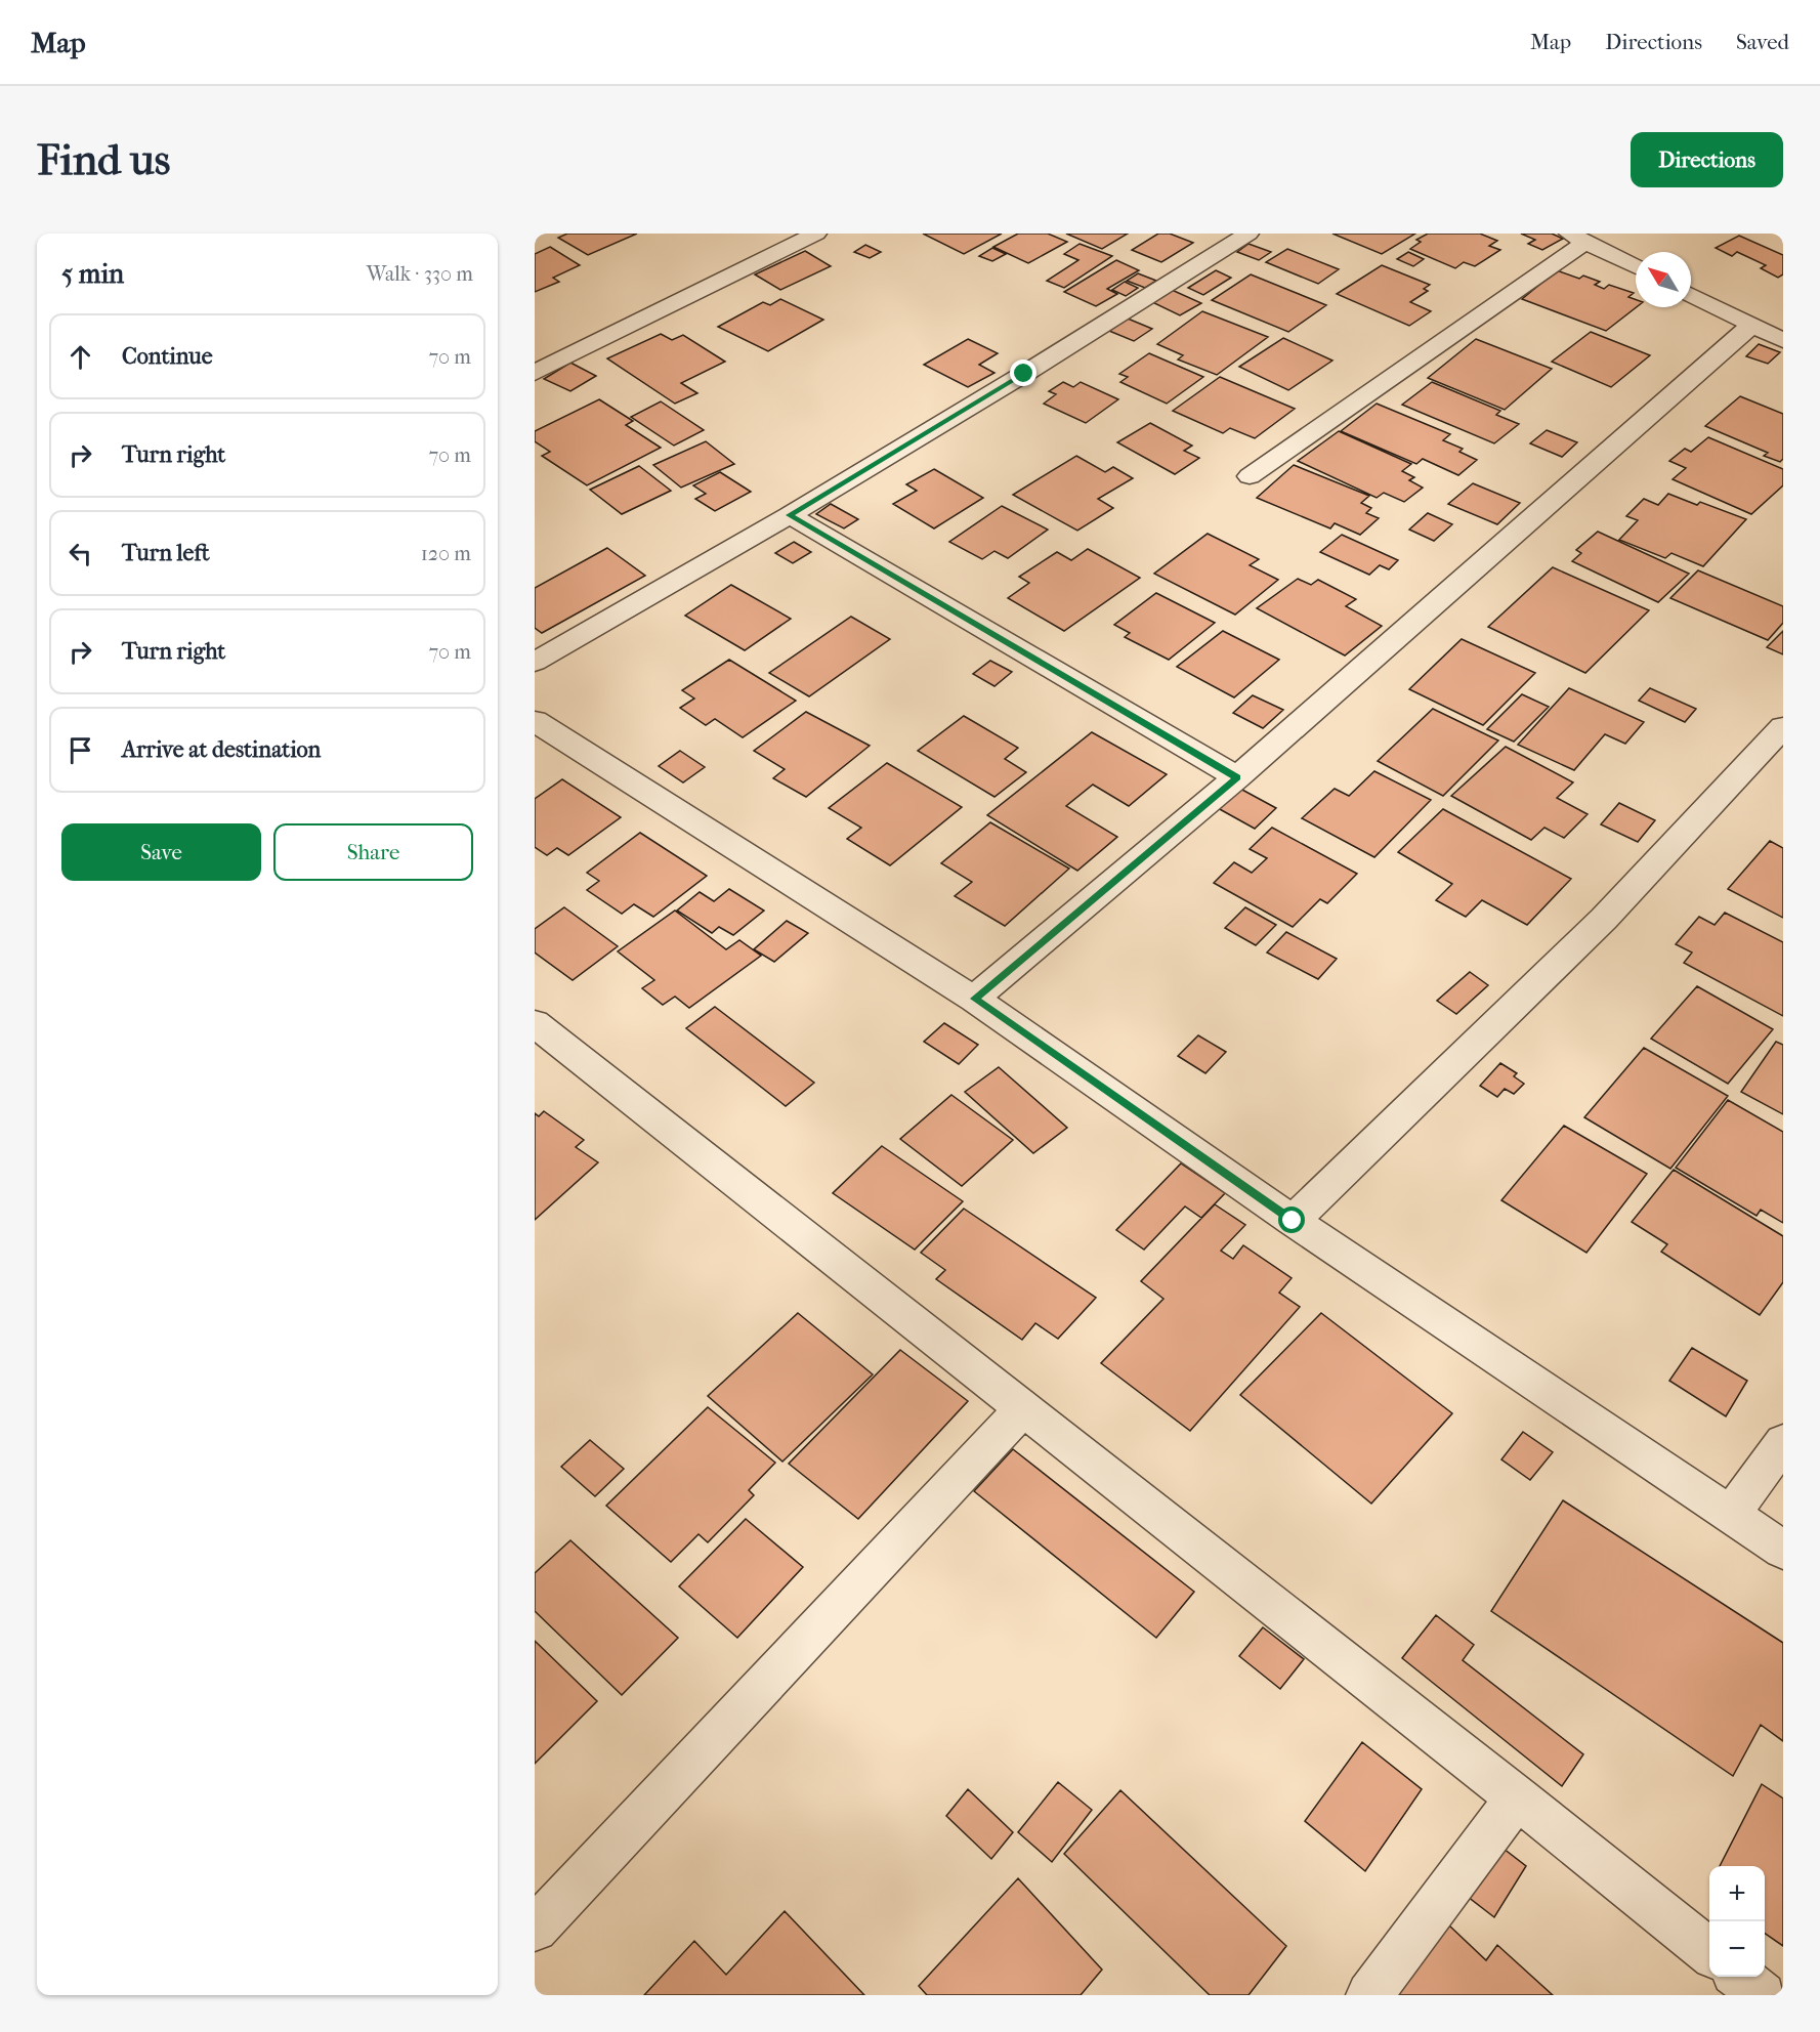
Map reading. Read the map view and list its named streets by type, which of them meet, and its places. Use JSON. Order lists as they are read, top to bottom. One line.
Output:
{"north":"top left","page":{"header":"Map","nav":["Map","Directions","Saved"],"buttons":["Directions",["Save","Share"]],"title":"Find us","heading":["5 min","Walk · 330 m"],"list":[["Continue","70 m"],["Turn right","70 m"],["Turn left","120 m"],["Turn right","70 m"],"Arrive at destination"],"map_buttons":["+","−"]}}
